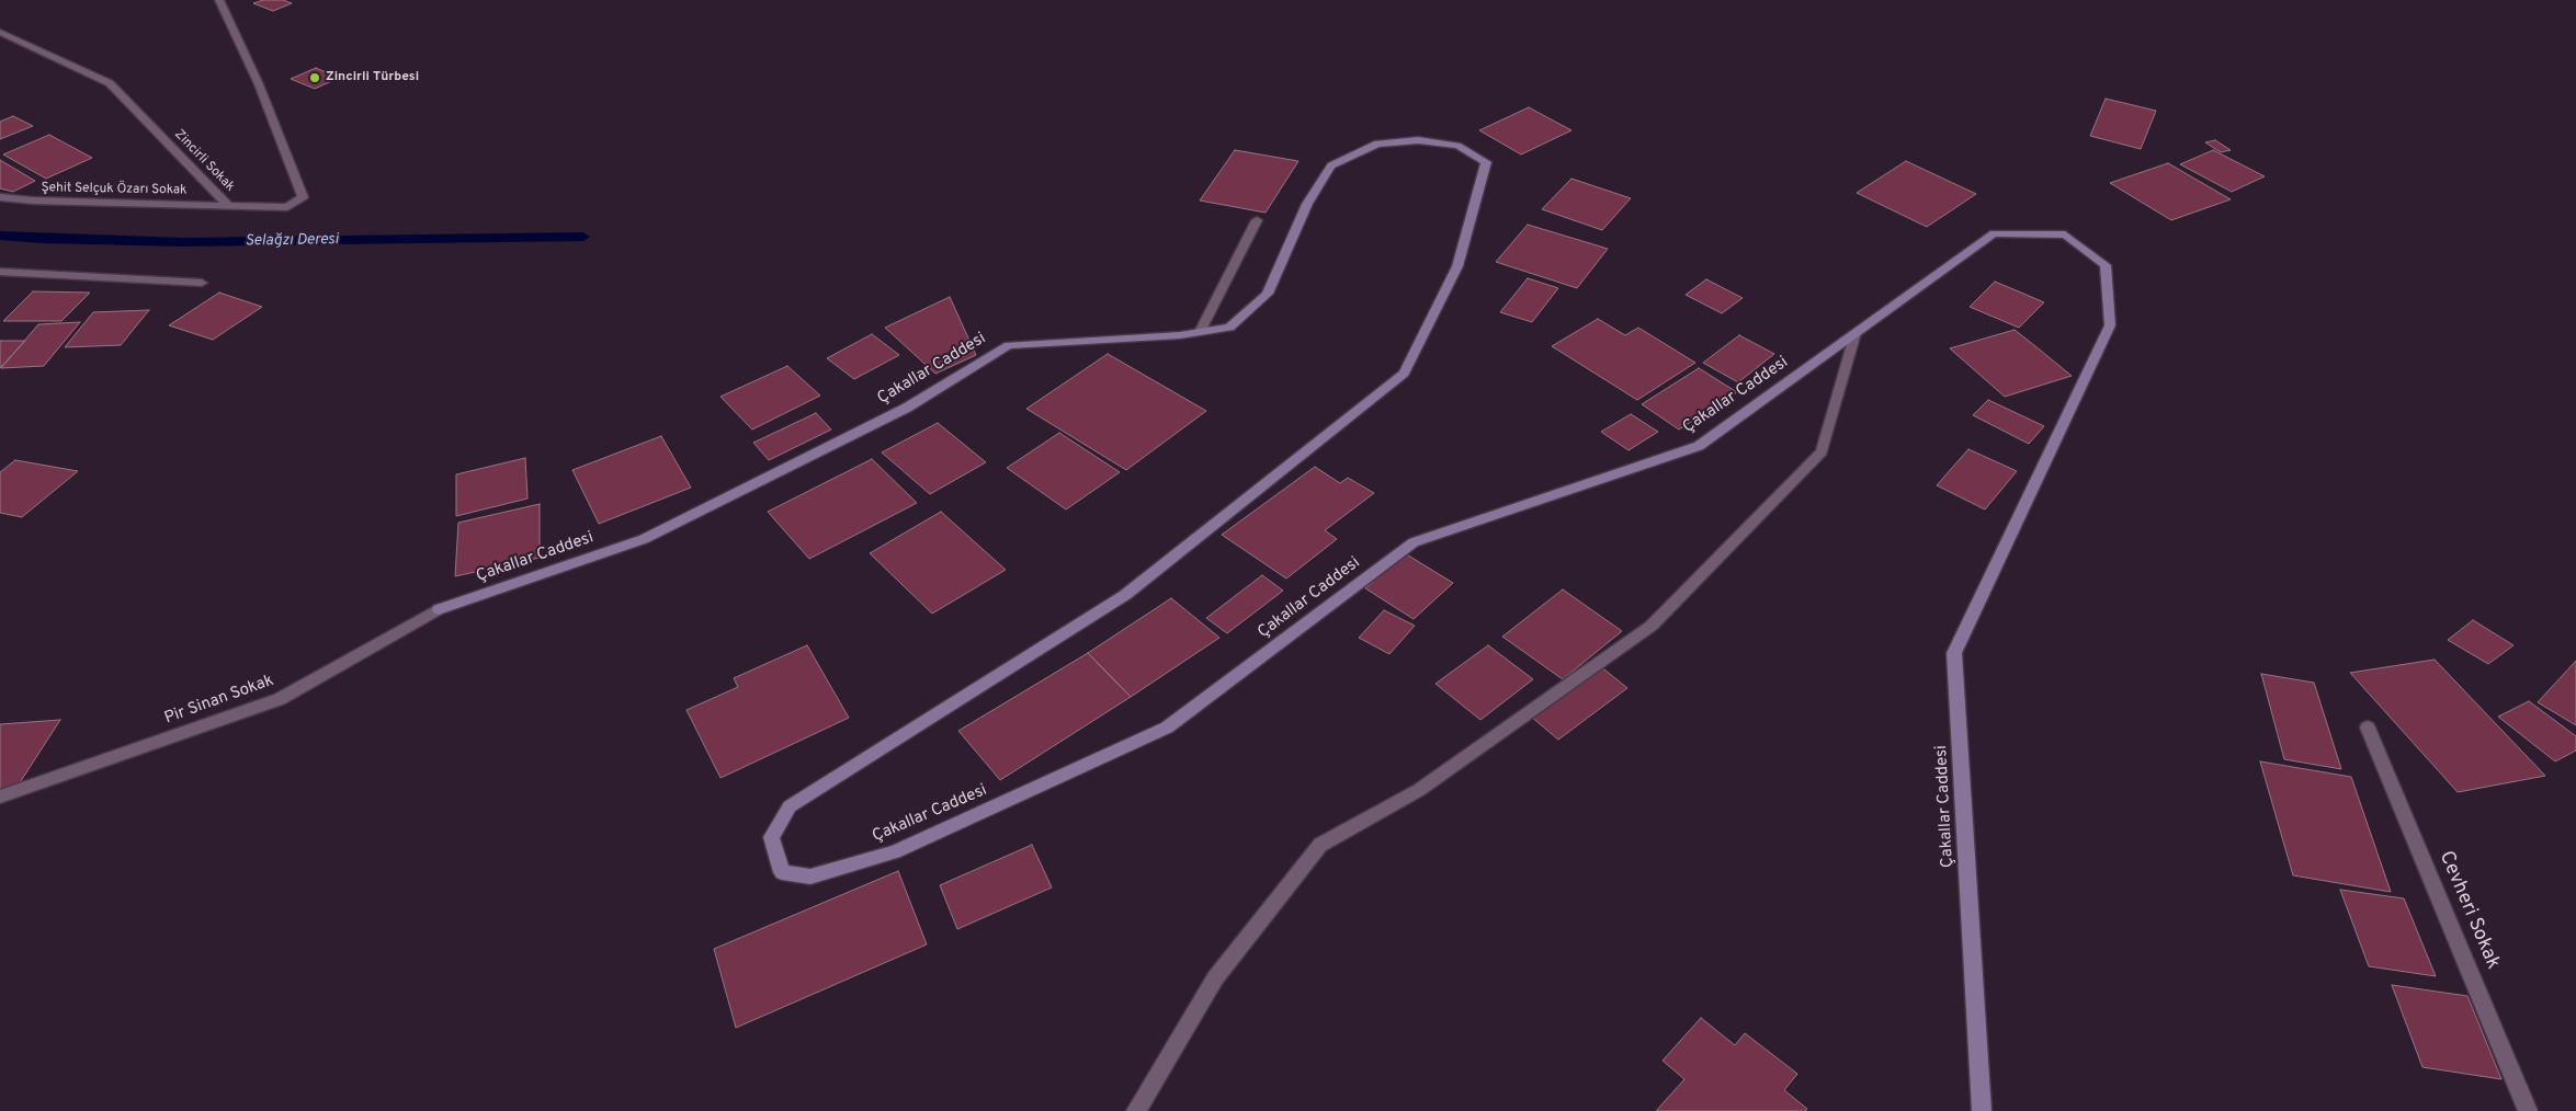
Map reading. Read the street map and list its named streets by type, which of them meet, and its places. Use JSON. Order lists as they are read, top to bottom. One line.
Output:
{"streets":{"street":["Zincirli Sokak","Şehit Selçuk Özarı Sokak","Çakallar Caddesi","Pir Sinan Sokak","Cevheri Sokak"]},"crossings":[["Zincirli Sokak","Şehit Selçuk Özarı Sokak"],["Çakallar Caddesi","Pir Sinan Sokak"]],"water":["Selağzı Deresi"],"places":["Zincirli Türbesi"]}
